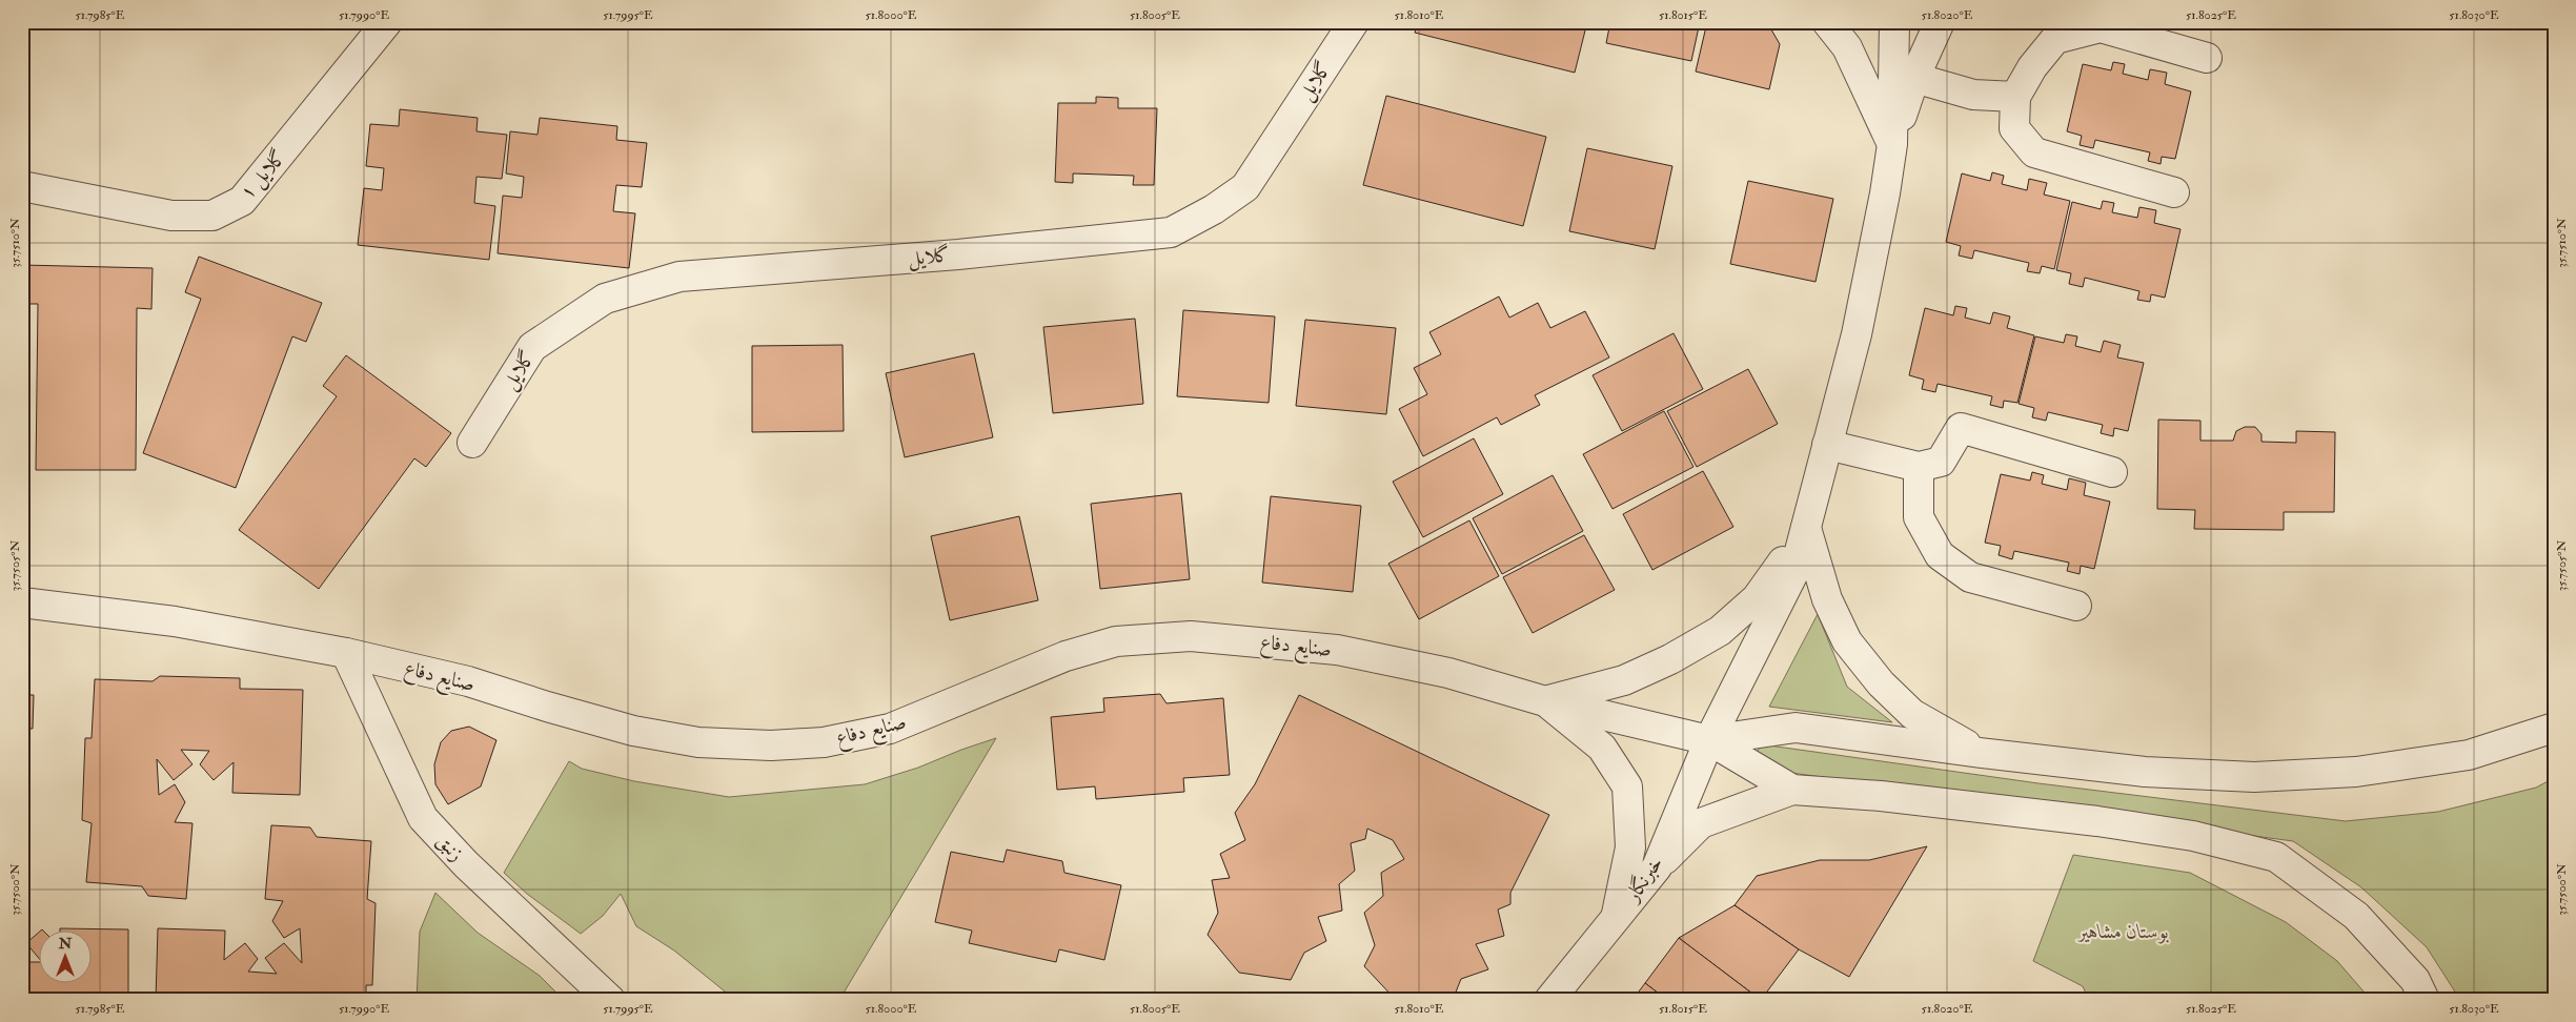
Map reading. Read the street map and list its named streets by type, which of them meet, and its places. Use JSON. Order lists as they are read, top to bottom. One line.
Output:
{"streets":{"street":["گلایل","گلایل ۱","صنایع دفاع","زنبق","خبرنگار"]},"crossings":[["صنایع دفاع","زنبق"],["صنایع دفاع","خبرنگار"]],"parks":["بوستان مشاهیر"],"north":"top","coordinates":["51.7985°E","51.7990°E","51.7995°E","51.8000°E","51.8005°E","51.8010°E","51.8015°E","51.8020°E","51.8025°E","51.8030°E","35.7510°N","35.7505°N","35.7500°N"]}
